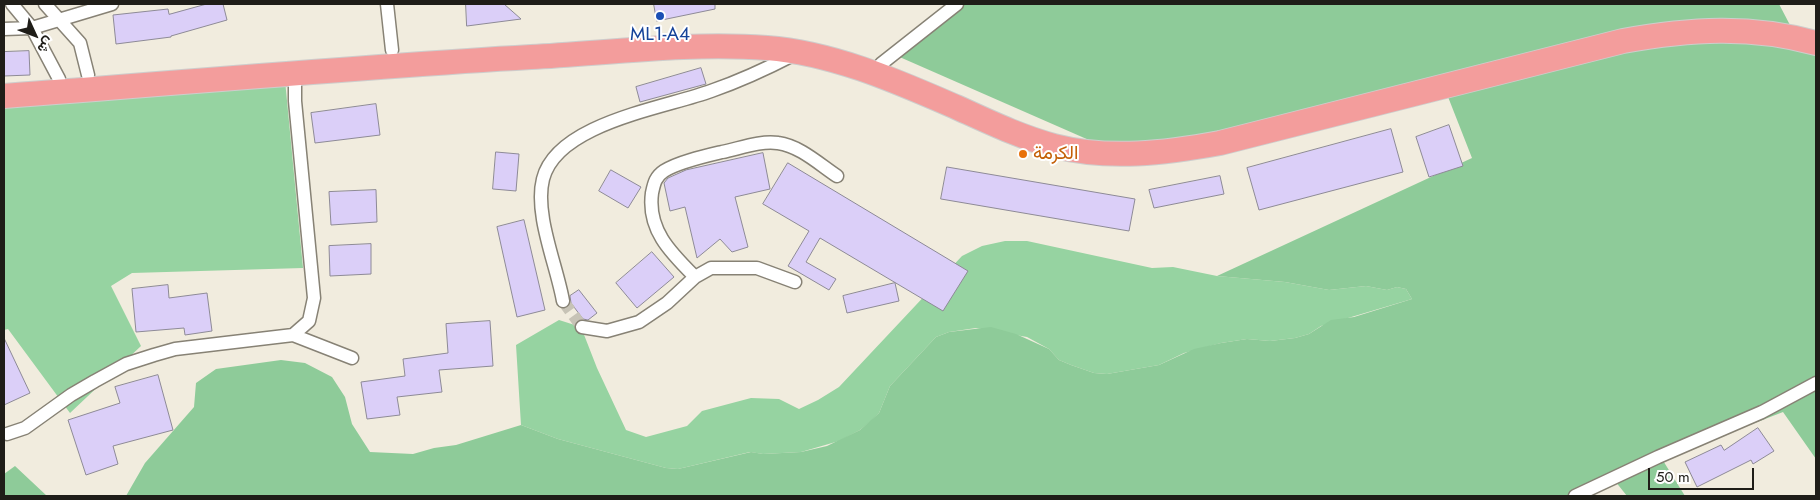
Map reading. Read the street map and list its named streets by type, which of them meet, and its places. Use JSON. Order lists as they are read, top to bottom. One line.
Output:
{"places":["ML1-A4","الكرمة"],"scale_bar":"50 m","north":"bottom right"}
